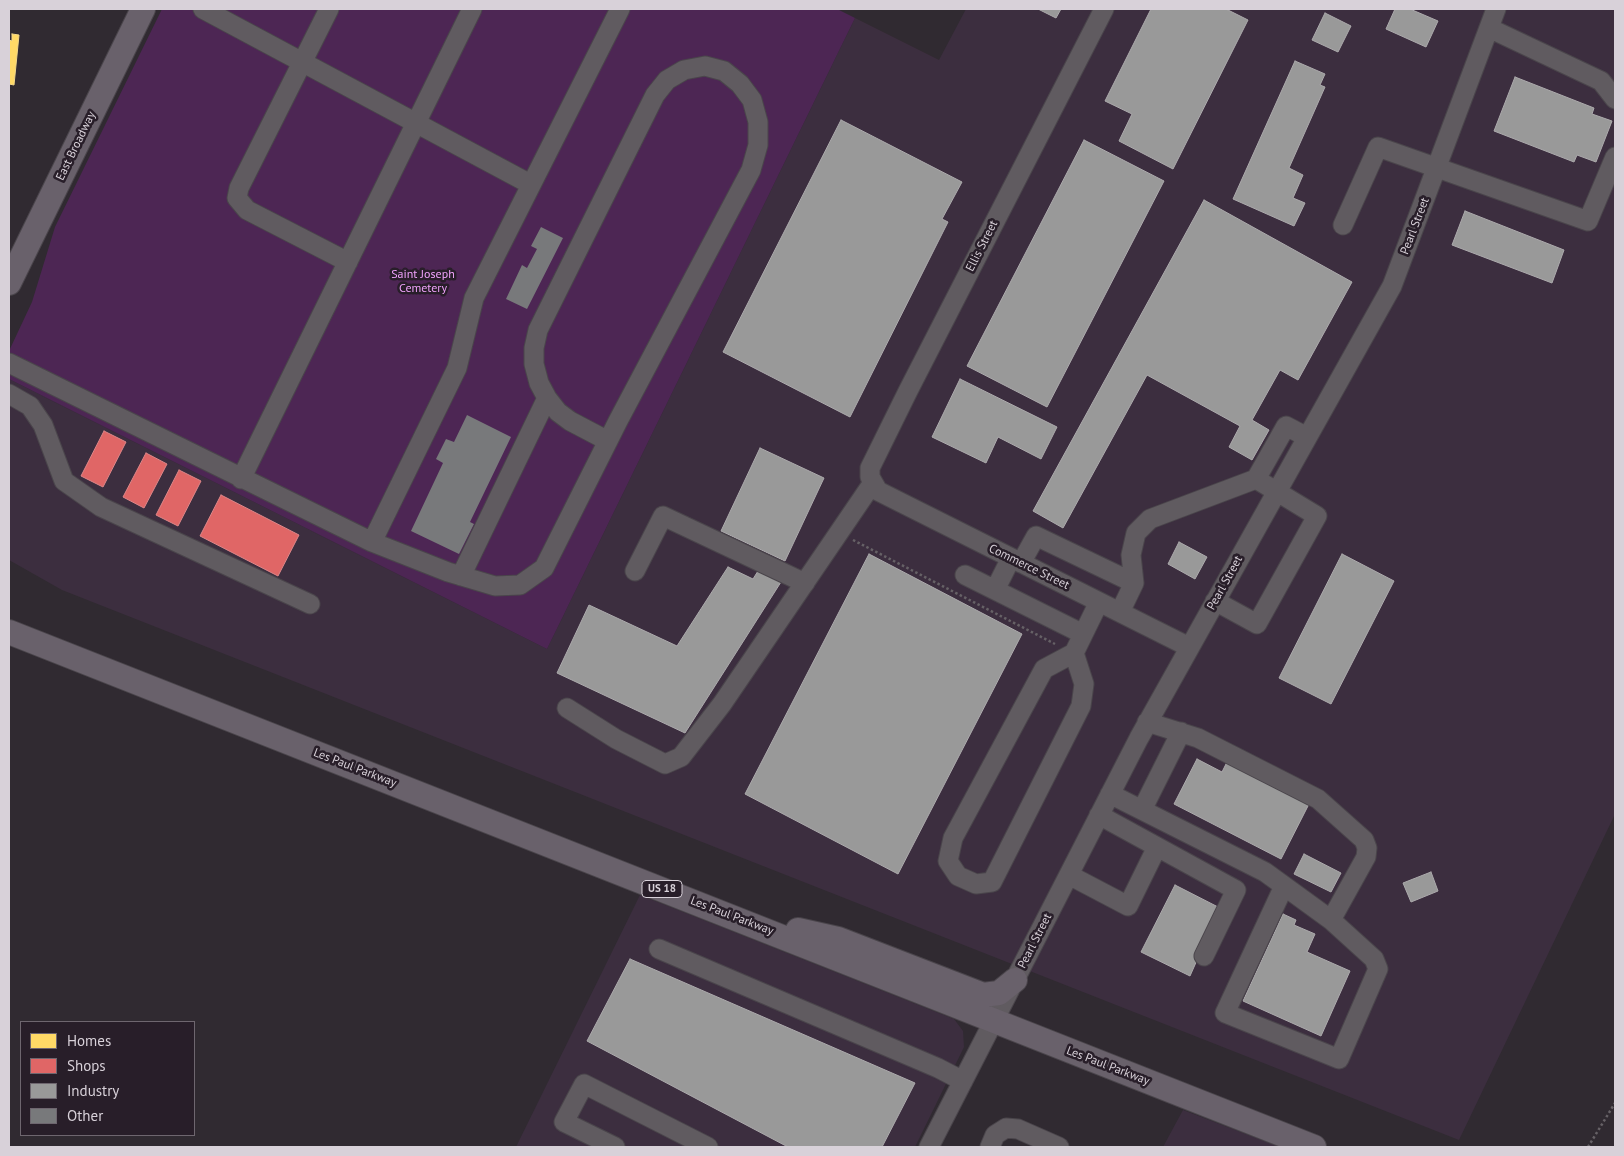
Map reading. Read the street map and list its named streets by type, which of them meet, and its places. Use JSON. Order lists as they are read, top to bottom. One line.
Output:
{"streets":{"main road":["East Broadway","Les Paul Parkway","US 18"],"street":["Pearl Street","Ellis Street","Commerce Street"]},"crossings":[["Pearl Street","Commerce Street"],["Pearl Street","Les Paul Parkway"],["Ellis Street","Commerce Street"]],"parks":["Saint Joseph Cemetery"],"legend":["Homes","Shops","Industry","Other"]}
